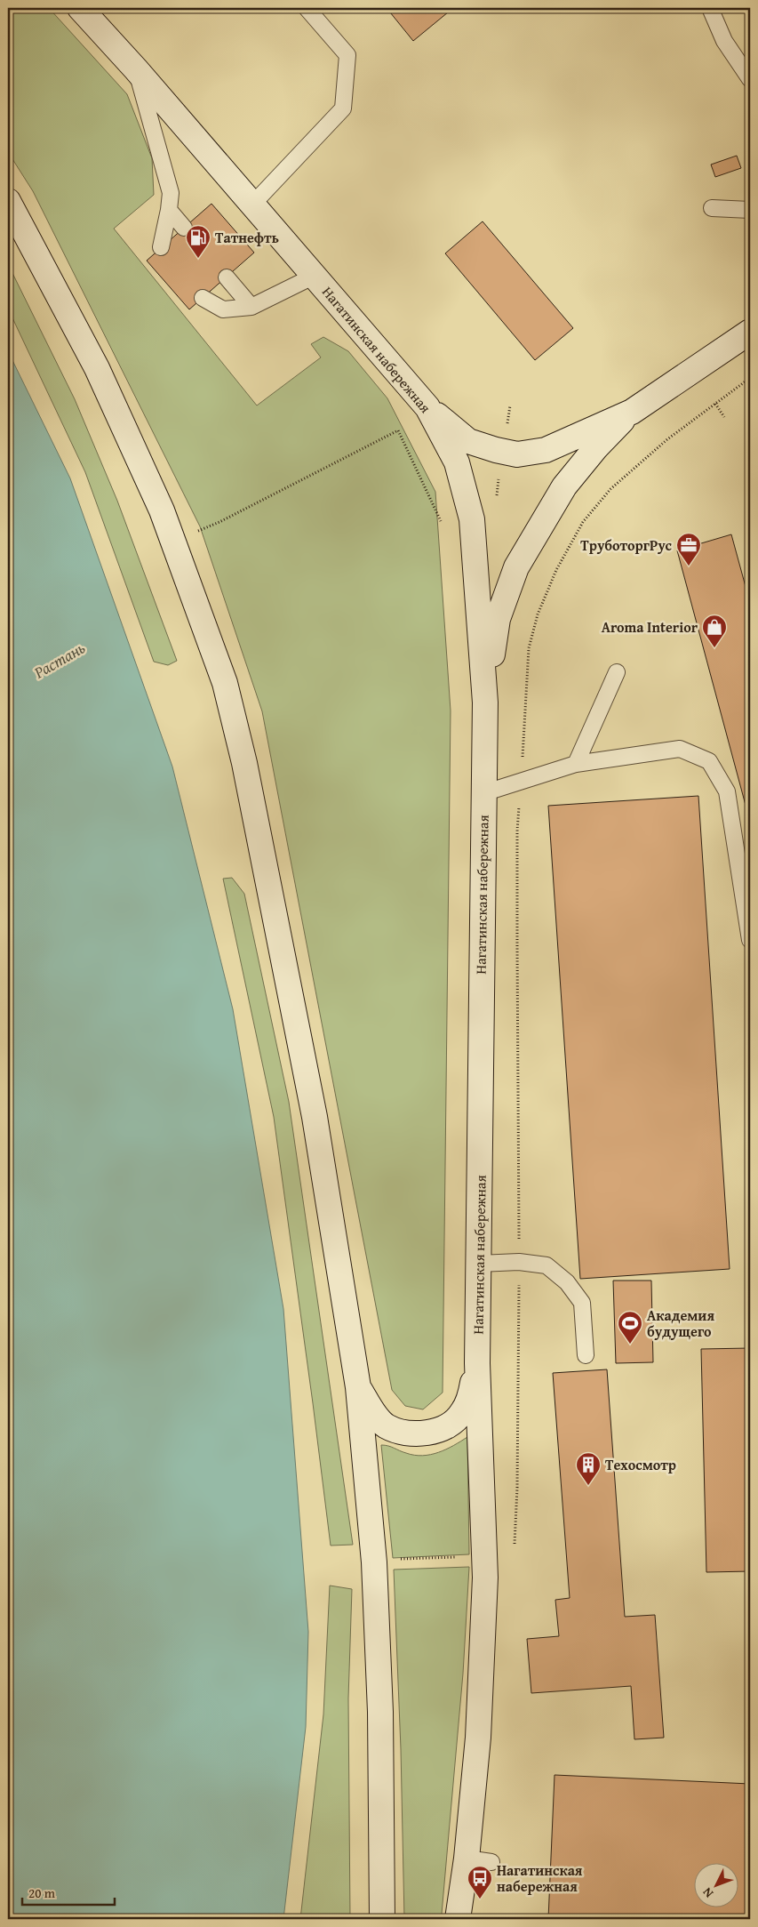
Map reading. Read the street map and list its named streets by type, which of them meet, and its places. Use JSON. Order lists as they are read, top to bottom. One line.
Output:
{"streets":{"main road":["Нагатинская набережная"]},"water":["Растань"],"places":{"fuel station":["Татнефть"],"office":["ТруботоргРус"],"shop":["Aroma Interior"],"sports":["Академия будущего"],"building":["Техосмотр"],"bus stop":["Нагатинская набережная"]},"scale_bar":"20 m","north":"bottom left"}
